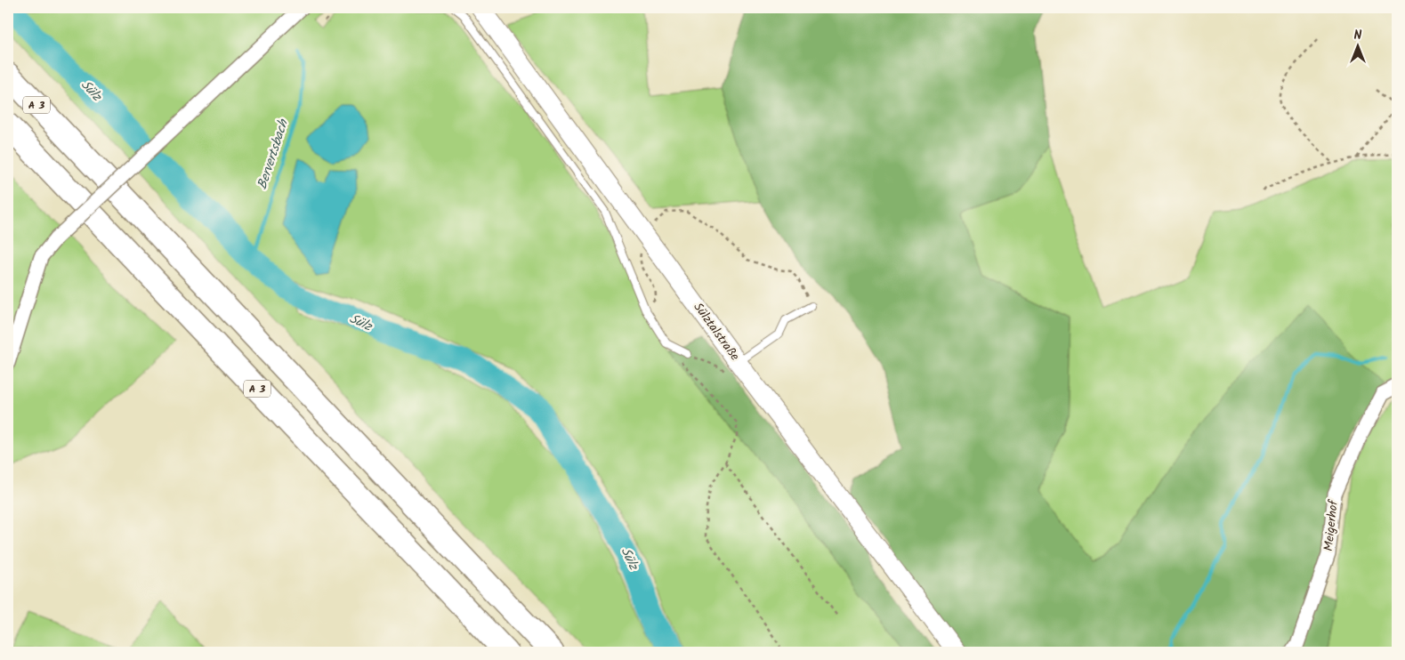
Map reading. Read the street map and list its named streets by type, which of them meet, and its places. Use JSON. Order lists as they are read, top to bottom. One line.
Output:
{"streets":{"highway":["A 3"],"main road":["Sülztalstraße"],"street":["Meigerhof"]},"water":["Sülz","Bervertsbach"],"north":"top"}
